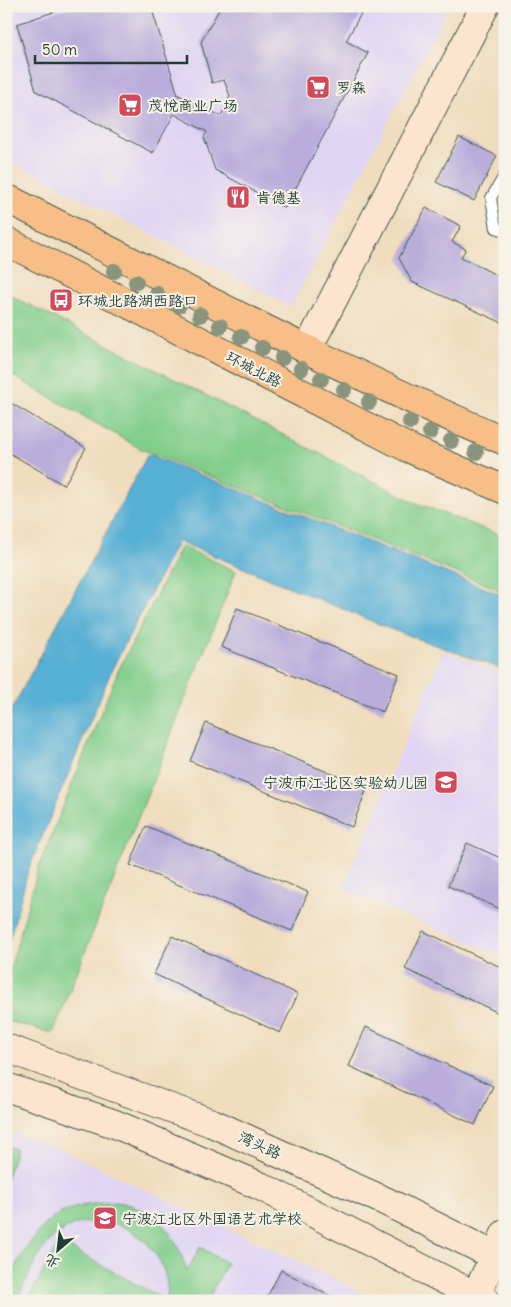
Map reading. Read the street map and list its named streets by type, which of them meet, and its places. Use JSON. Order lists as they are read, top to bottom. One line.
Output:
{"streets":{"main road":["环城北路","湾头路"]},"places":{"supermarket":["罗森","茂悦商业广场"],"restaurant":["肯德基"],"bus stop":["环城北路湖西路口"],"school or university":["宁波市江北区实验幼儿园","宁波江北区外国语艺术学校"]},"scale_bar":"50 m","north":"bottom left"}
